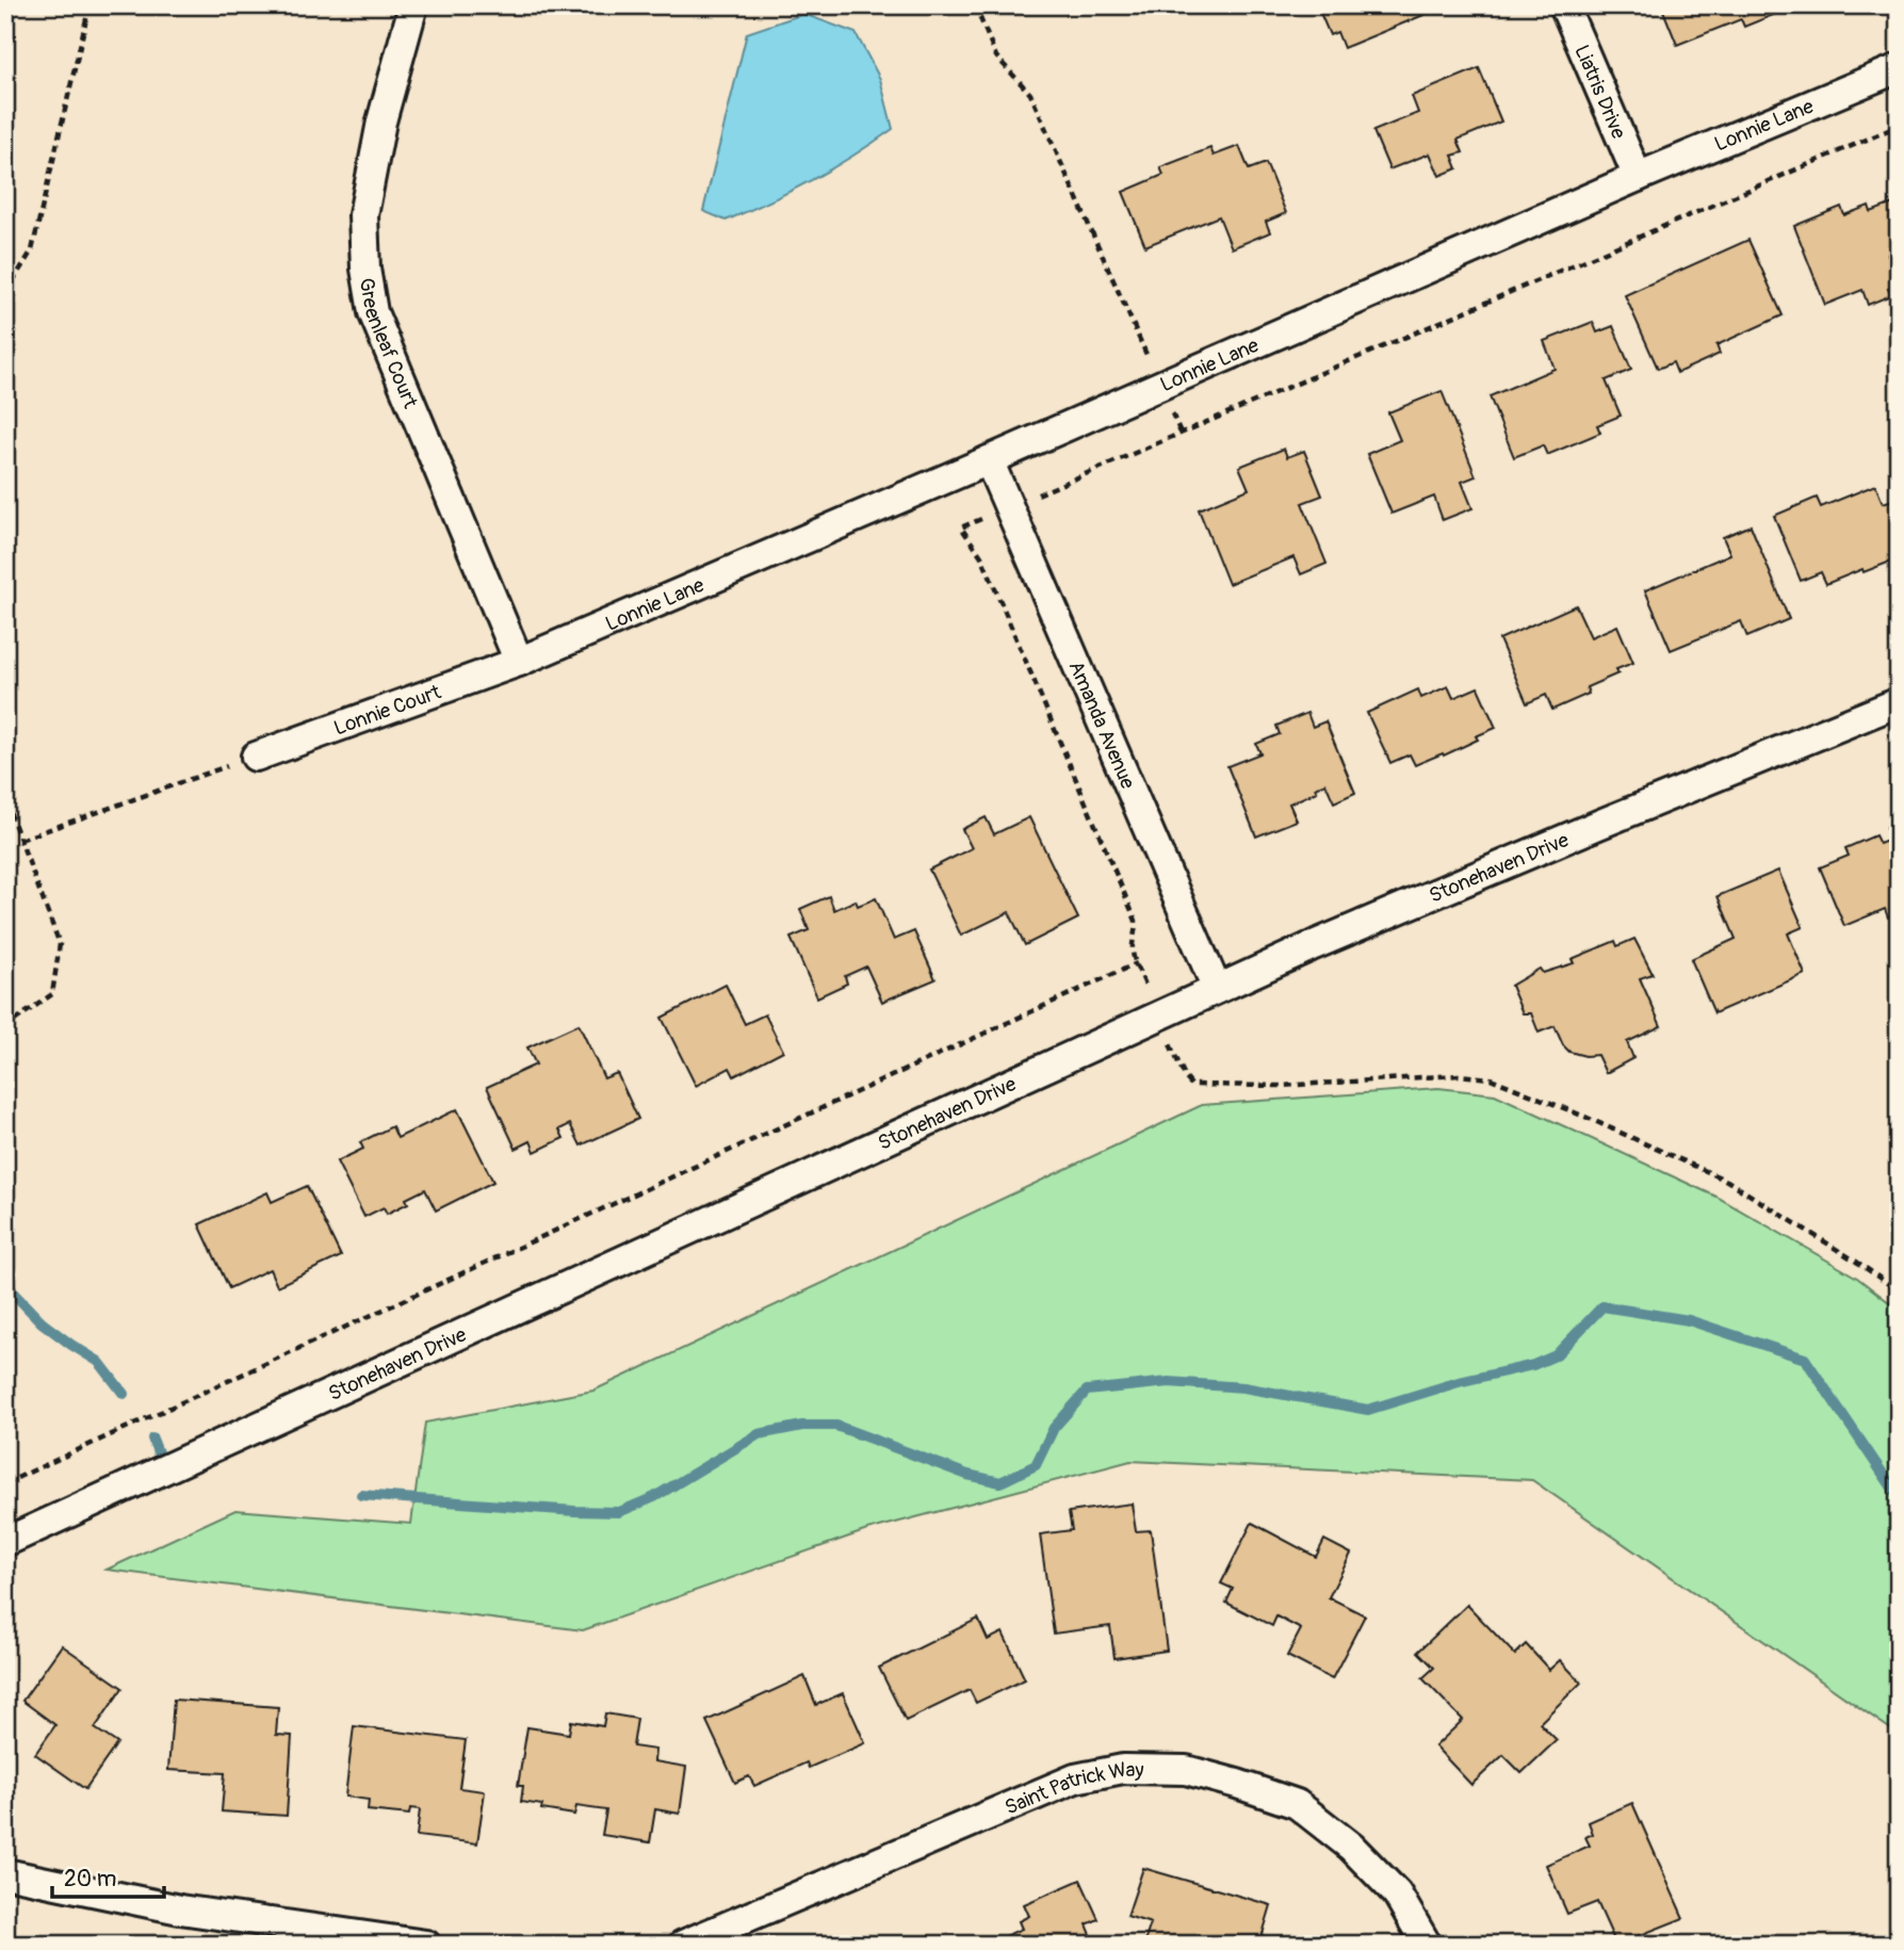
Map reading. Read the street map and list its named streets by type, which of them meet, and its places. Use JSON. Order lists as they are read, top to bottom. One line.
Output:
{"streets":{"street":["Liatris Drive","Lonnie Lane","Greenleaf Court","Lonnie Court","Amanda Avenue","Stonehaven Drive","Saint Patrick Way"]},"crossings":[["Liatris Drive","Lonnie Lane"],["Lonnie Lane","Greenleaf Court"],["Lonnie Lane","Lonnie Court"],["Lonnie Lane","Amanda Avenue"],["Greenleaf Court","Lonnie Court"],["Amanda Avenue","Stonehaven Drive"]],"scale_bar":"20 m"}
